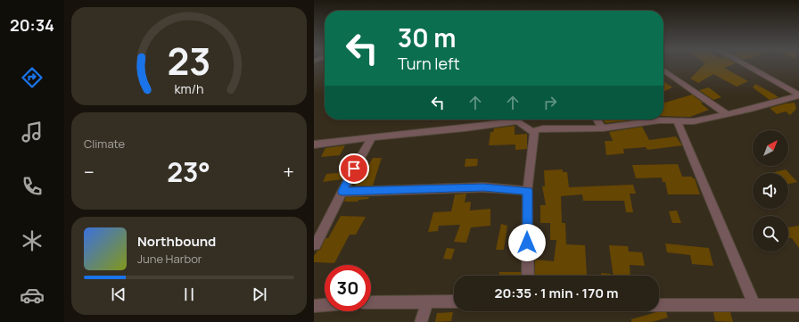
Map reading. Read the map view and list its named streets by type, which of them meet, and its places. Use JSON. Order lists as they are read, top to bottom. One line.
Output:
{"north":"top right","page":{"tabs":"20:34","turn":["30 m","Turn left"],"tile":"Climate","heat":["−","23°","+"],"song":["Northbound","June Harbor"],"limit":"30","trip":"20:35 · 1 min · 170 m","gauge":["23","km/h"]}}
